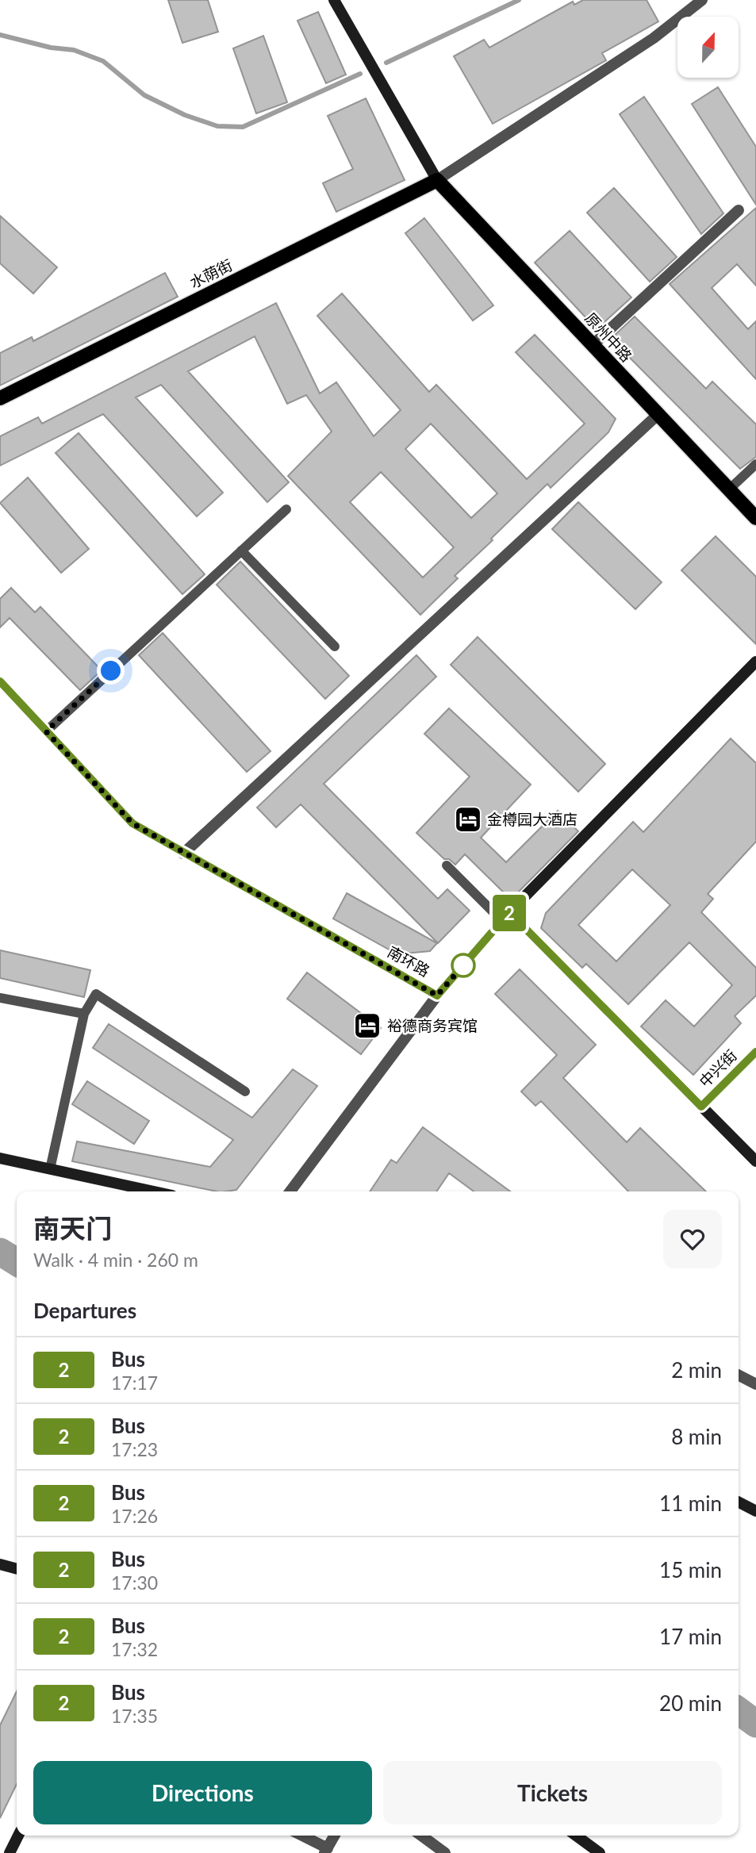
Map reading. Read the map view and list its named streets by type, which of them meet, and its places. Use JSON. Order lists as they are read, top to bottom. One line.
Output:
{"streets":{"main road":["水荫街","原州中路"],"street":["南环路","中兴街"]},"crossings":[["水荫街","原州中路"]],"places":{"hotel":["金樽园大酒店","裕德商务宾馆"]},"lines":["bus line 2"],"north":"top","page":{"on_map":"2","heading":[["南天门","Walk · 4 min · 260 m"],"Departures"],"list":[{"mark":"2","name":"Bus","note":"17:17","value":"2 min"},{"mark":"2","name":"Bus","note":"17:23","value":"8 min"},{"mark":"2","name":"Bus","note":"17:26","value":"11 min"},{"mark":"2","name":"Bus","note":"17:30","value":"15 min"},{"mark":"2","name":"Bus","note":"17:32","value":"17 min"},{"mark":"2","name":"Bus","note":"17:35","value":"20 min"}],"buttons":["Directions","Tickets"]}}
